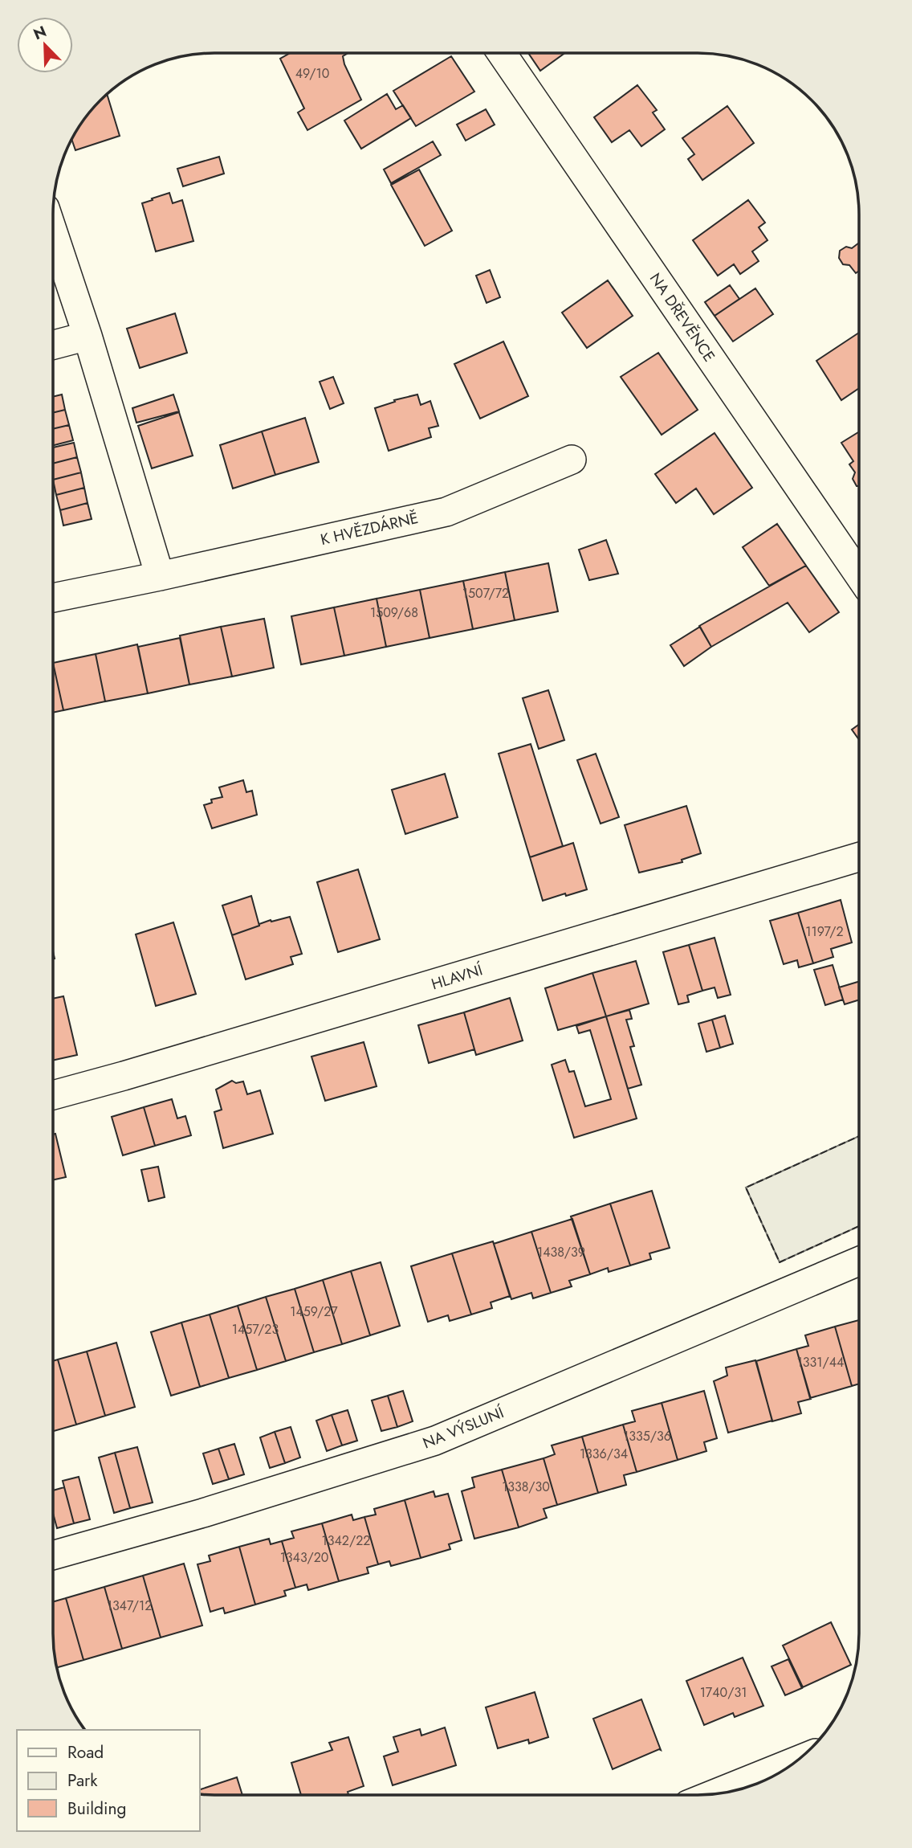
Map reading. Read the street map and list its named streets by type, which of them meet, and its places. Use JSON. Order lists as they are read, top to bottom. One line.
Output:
{"streets":{"street":["NA DŘEVĚNCE","K HVĚZDÁRNĚ","HLAVNÍ","NA VÝSLUNÍ"]},"house_numbers":["49/10","1507/72","1509/68","1197/2","1438/39","1459/27","1457/23","1331/44","1335/36","1336/34","1338/30","1342/22","1343/20","1347/12","1740/31"],"legend":["Road","Park","Building"],"north":"top left"}
